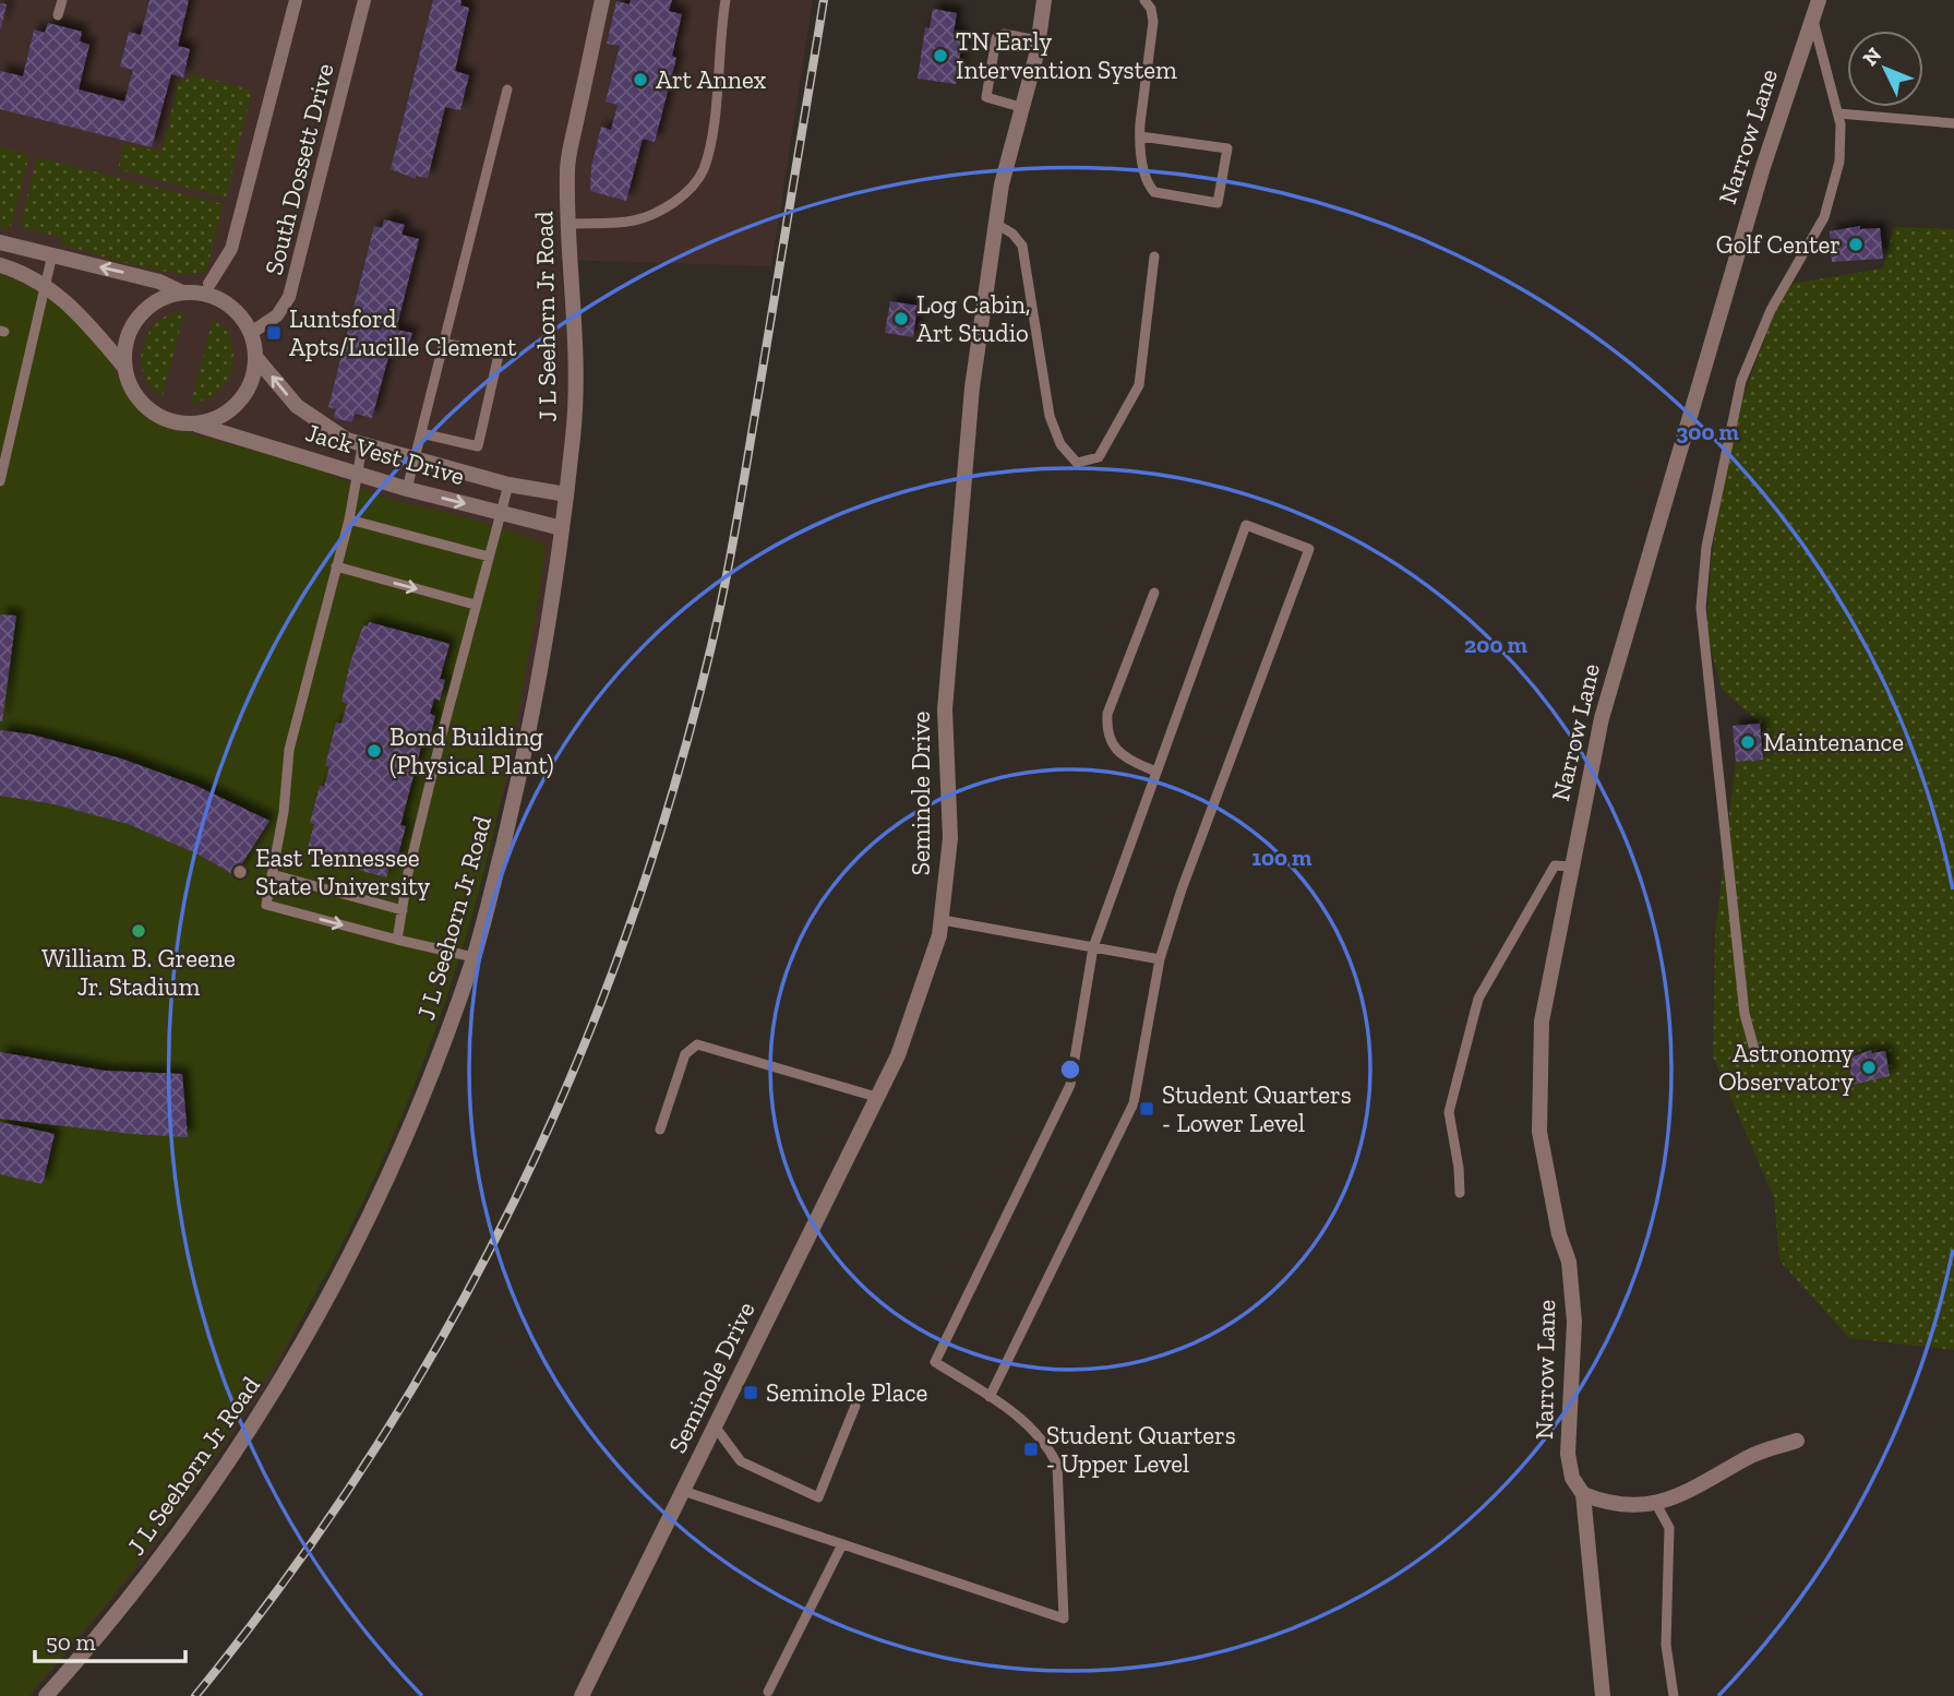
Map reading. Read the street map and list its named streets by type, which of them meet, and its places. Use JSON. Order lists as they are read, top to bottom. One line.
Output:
{"streets":{"street":["Narrow Lane","South Dossett Drive","J L Seehorn Jr Road","Jack Vest Drive","Seminole Drive"]},"crossings":[["South Dossett Drive","Jack Vest Drive"],["J L Seehorn Jr Road","Jack Vest Drive"]],"places":{"other":["TN Early Intervention System","Art Annex","Golf Center","Log Cabin, Art Studio","Maintenance","Bond Building (Physical Plant)","East Tennessee State University","William B. Greene Jr. Stadium","Astronomy Observatory"],"transit":["Luntsford Apts/Lucille Clement","Student Quarters - Lower Level","Seminole Place","Student Quarters - Upper Level"]},"scale_bar":"50 m","north":"top left","rings":["300 m","200 m","100 m"]}
